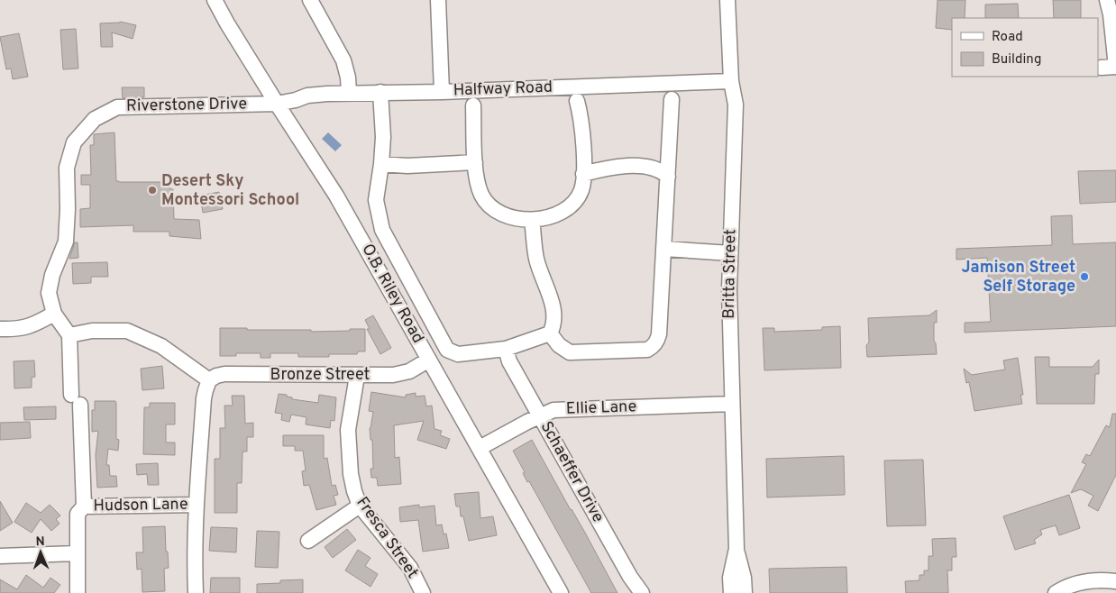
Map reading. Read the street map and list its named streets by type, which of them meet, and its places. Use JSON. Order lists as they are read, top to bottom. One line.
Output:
{"streets":{"street":["Halfway Road","Riverstone Drive","Britta Street","O.B. Riley Road","Bronze Street","Ellie Lane","Schaeffer Drive","Hudson Lane","Fresca Street"]},"crossings":[["Halfway Road","Riverstone Drive"],["Halfway Road","Britta Street"],["Halfway Road","O.B. Riley Road"],["Riverstone Drive","O.B. Riley Road"],["Britta Street","Ellie Lane"],["O.B. Riley Road","Bronze Street"],["O.B. Riley Road","Ellie Lane"],["Bronze Street","Fresca Street"],["Ellie Lane","Schaeffer Drive"]],"places":["Desert Sky Montessori School","Jamison Street Self Storage"],"legend":["Road","Building"],"north":"top"}
